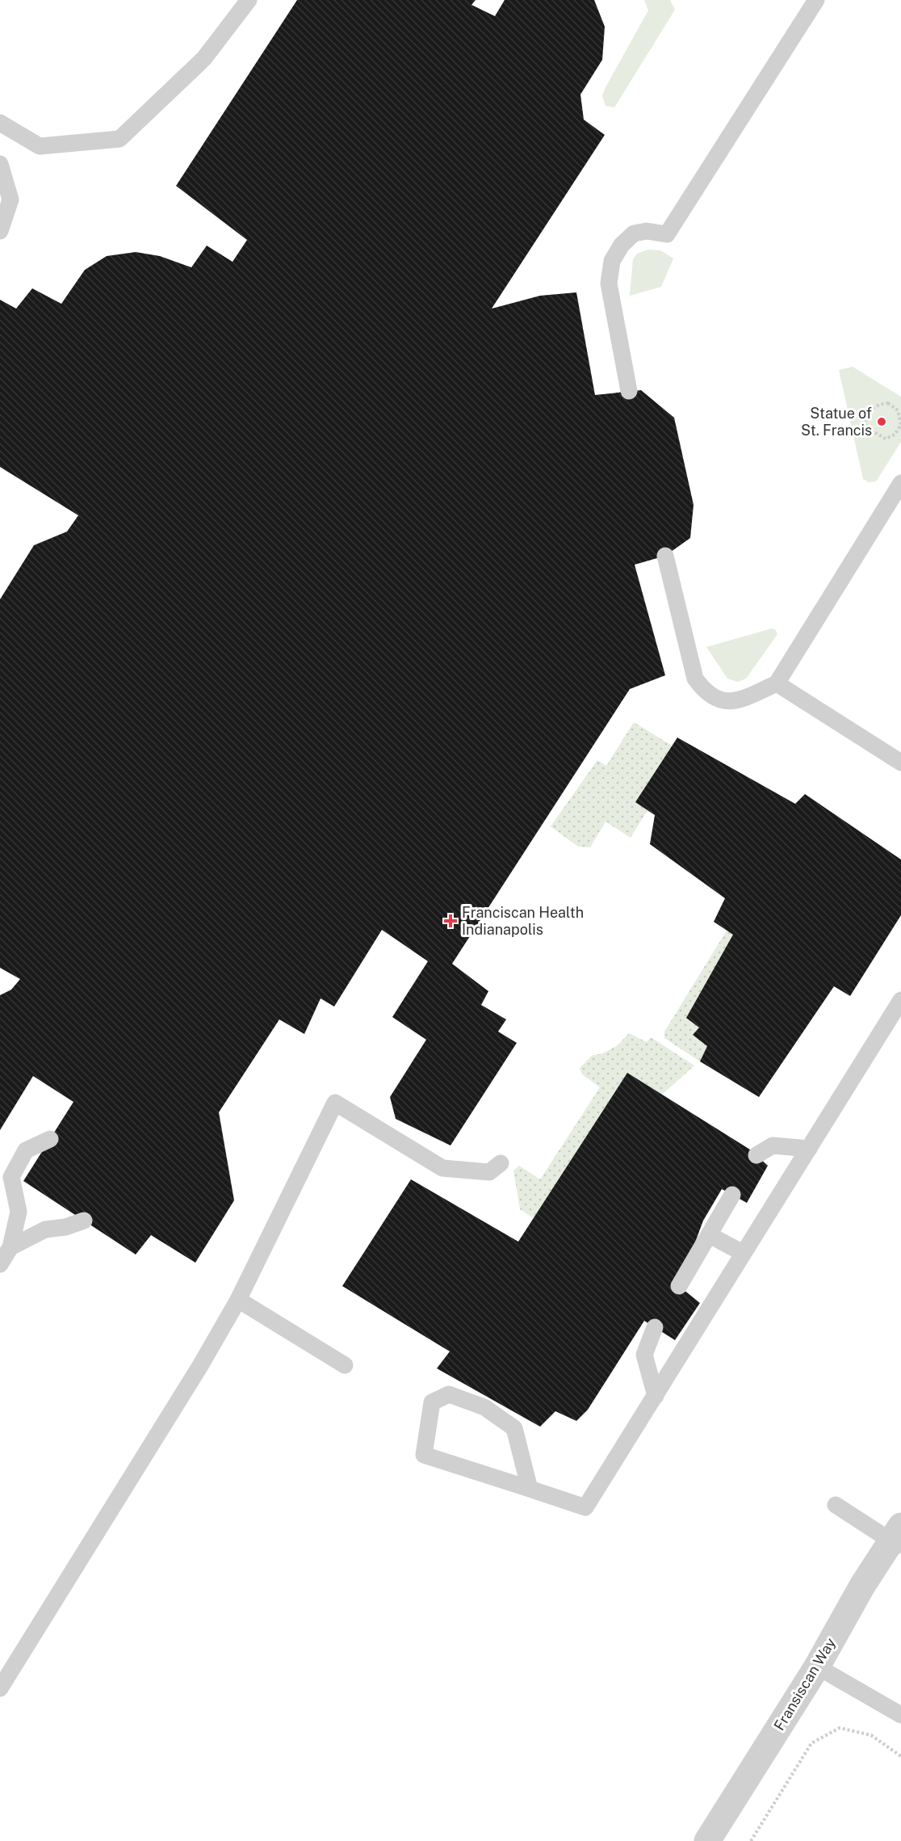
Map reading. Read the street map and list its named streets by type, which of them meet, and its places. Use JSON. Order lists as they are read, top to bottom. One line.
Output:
{"streets":{"street":["Fransiscan Way"]},"places":{"other":["Statue of St. Francis"],"health":["Franciscan Health Indianapolis"]}}
